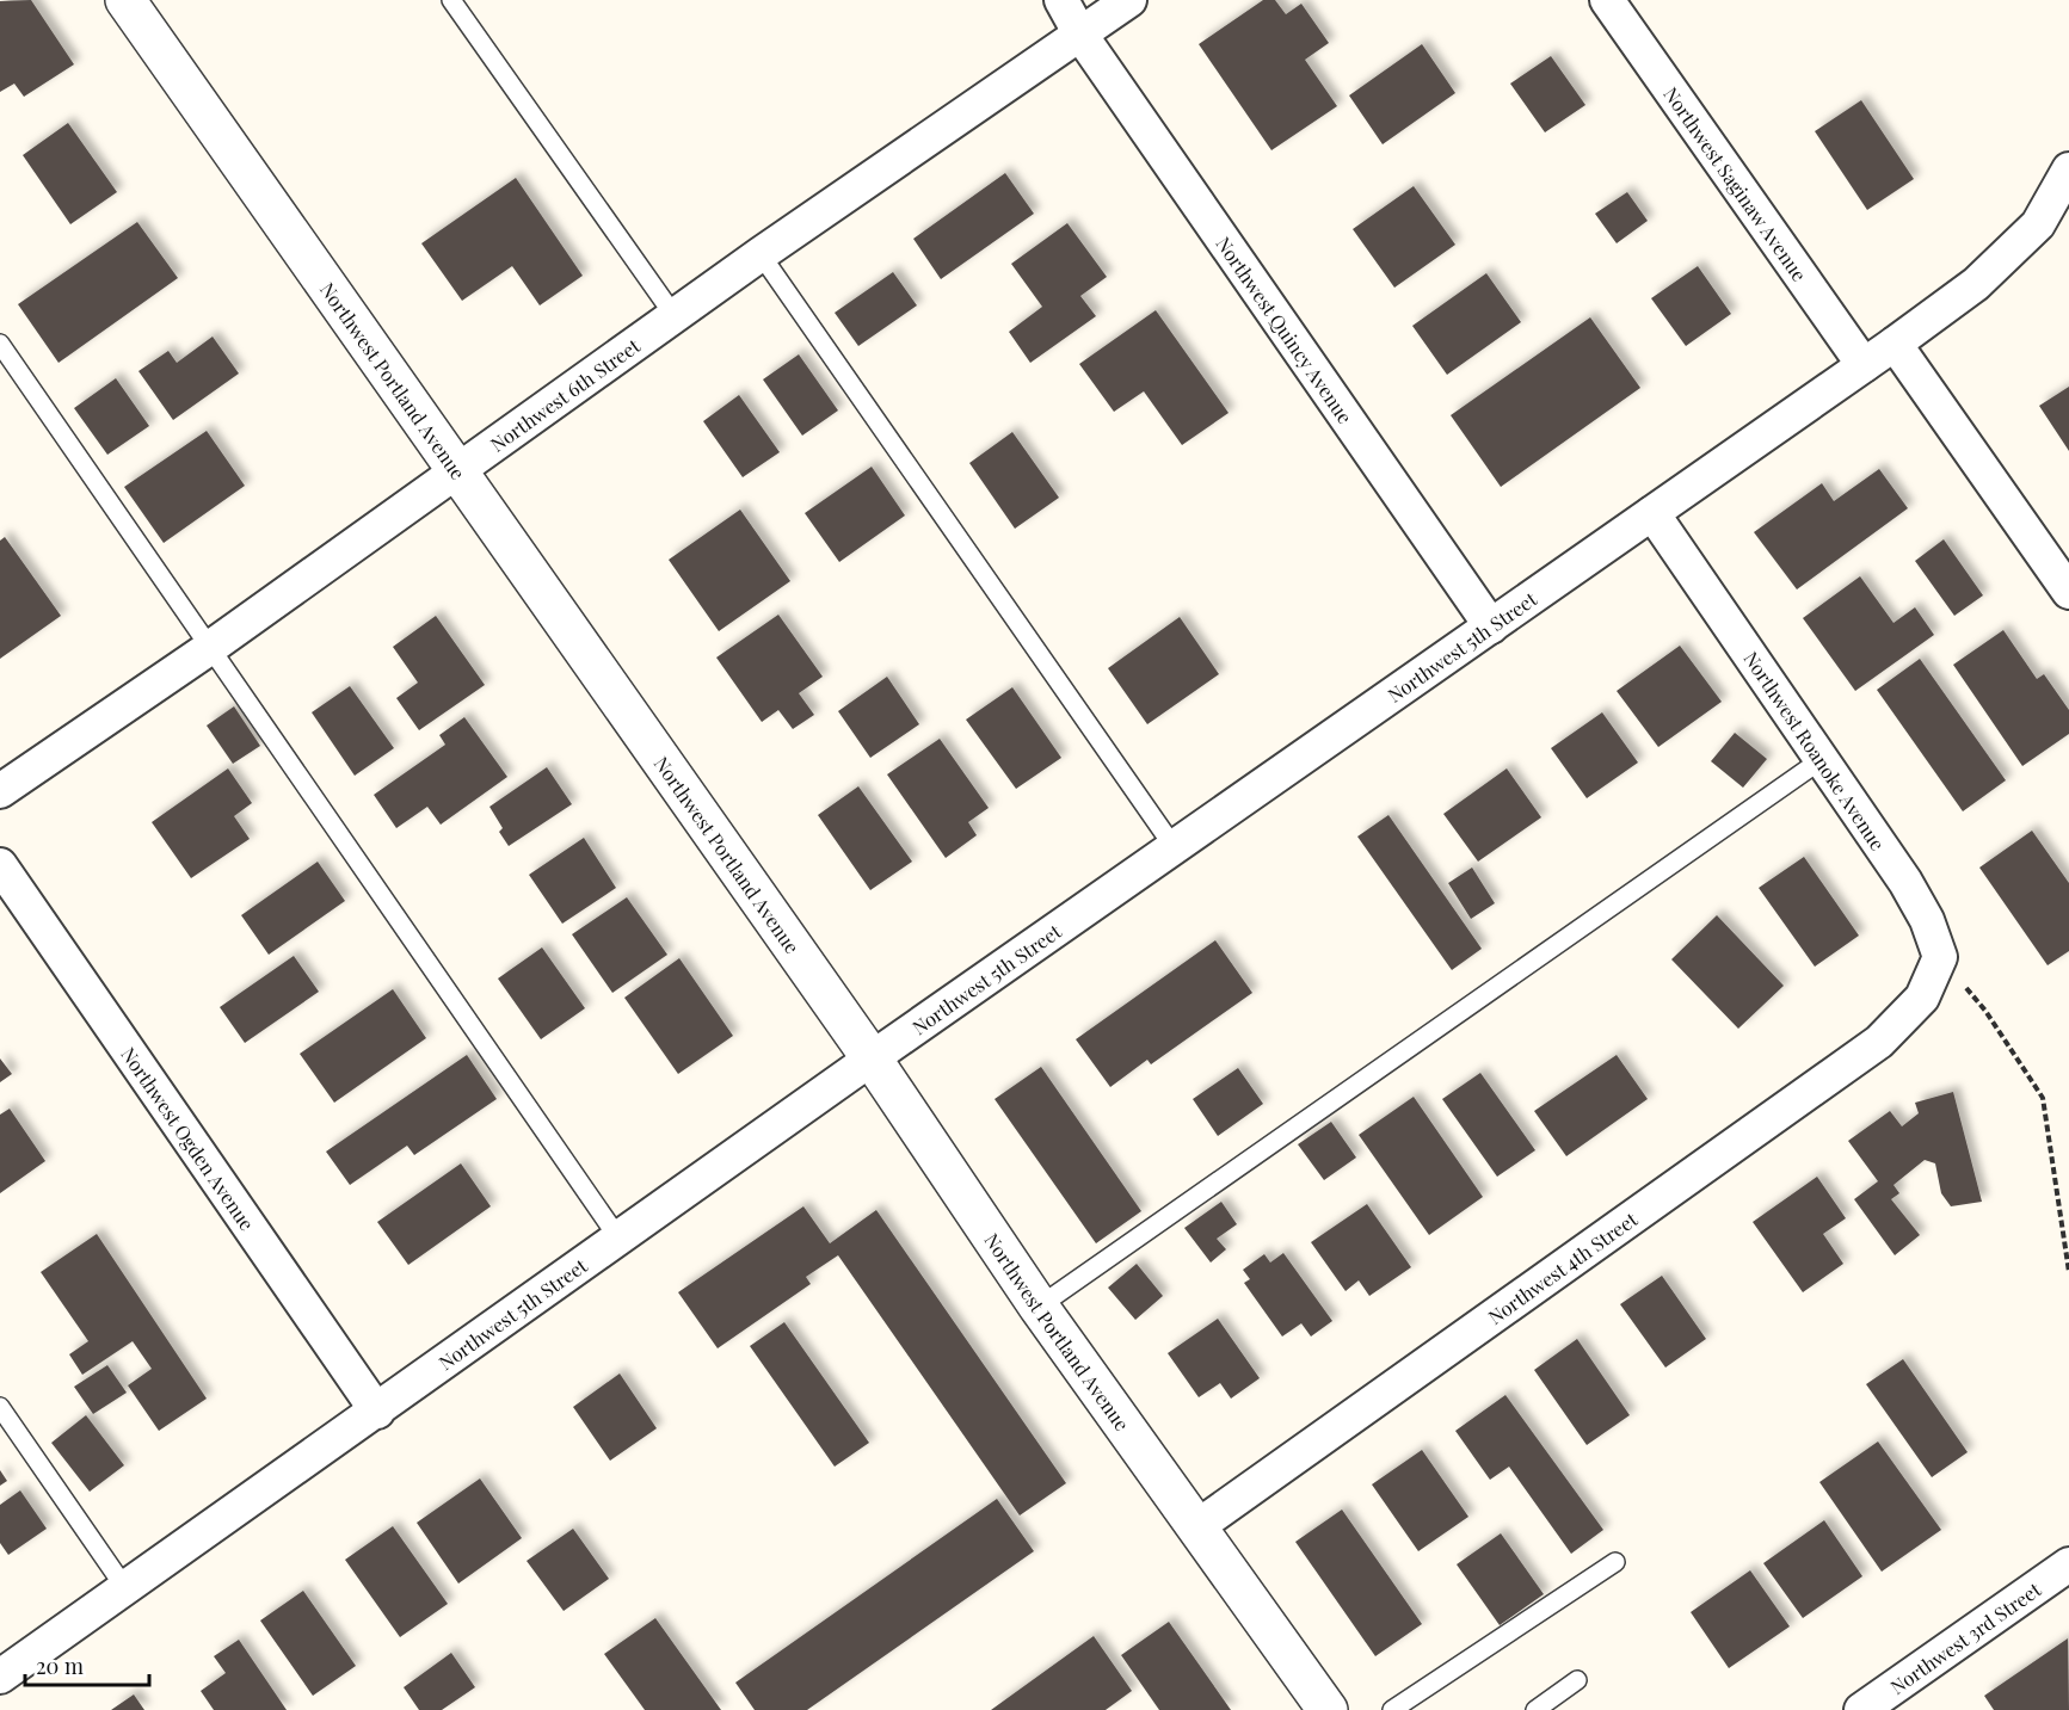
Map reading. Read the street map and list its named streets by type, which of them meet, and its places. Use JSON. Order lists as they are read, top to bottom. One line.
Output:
{"streets":{"street":["Northwest Saginaw Avenue","Northwest Quincy Avenue","Northwest Portland Avenue","Northwest 6th Street","Northwest 5th Street","Northwest Roanoke Avenue","Northwest Ogden Avenue","Northwest 4th Street","Northwest 3rd Street"]},"crossings":[["Northwest Saginaw Avenue","Northwest 5th Street"],["Northwest Quincy Avenue","Northwest 6th Street"],["Northwest Quincy Avenue","Northwest 5th Street"],["Northwest Portland Avenue","Northwest 6th Street"],["Northwest Portland Avenue","Northwest 5th Street"],["Northwest Portland Avenue","Northwest 4th Street"],["Northwest 5th Street","Northwest Roanoke Avenue"],["Northwest 5th Street","Northwest Ogden Avenue"],["Northwest Roanoke Avenue","Northwest 4th Street"]],"scale_bar":"20 m"}
